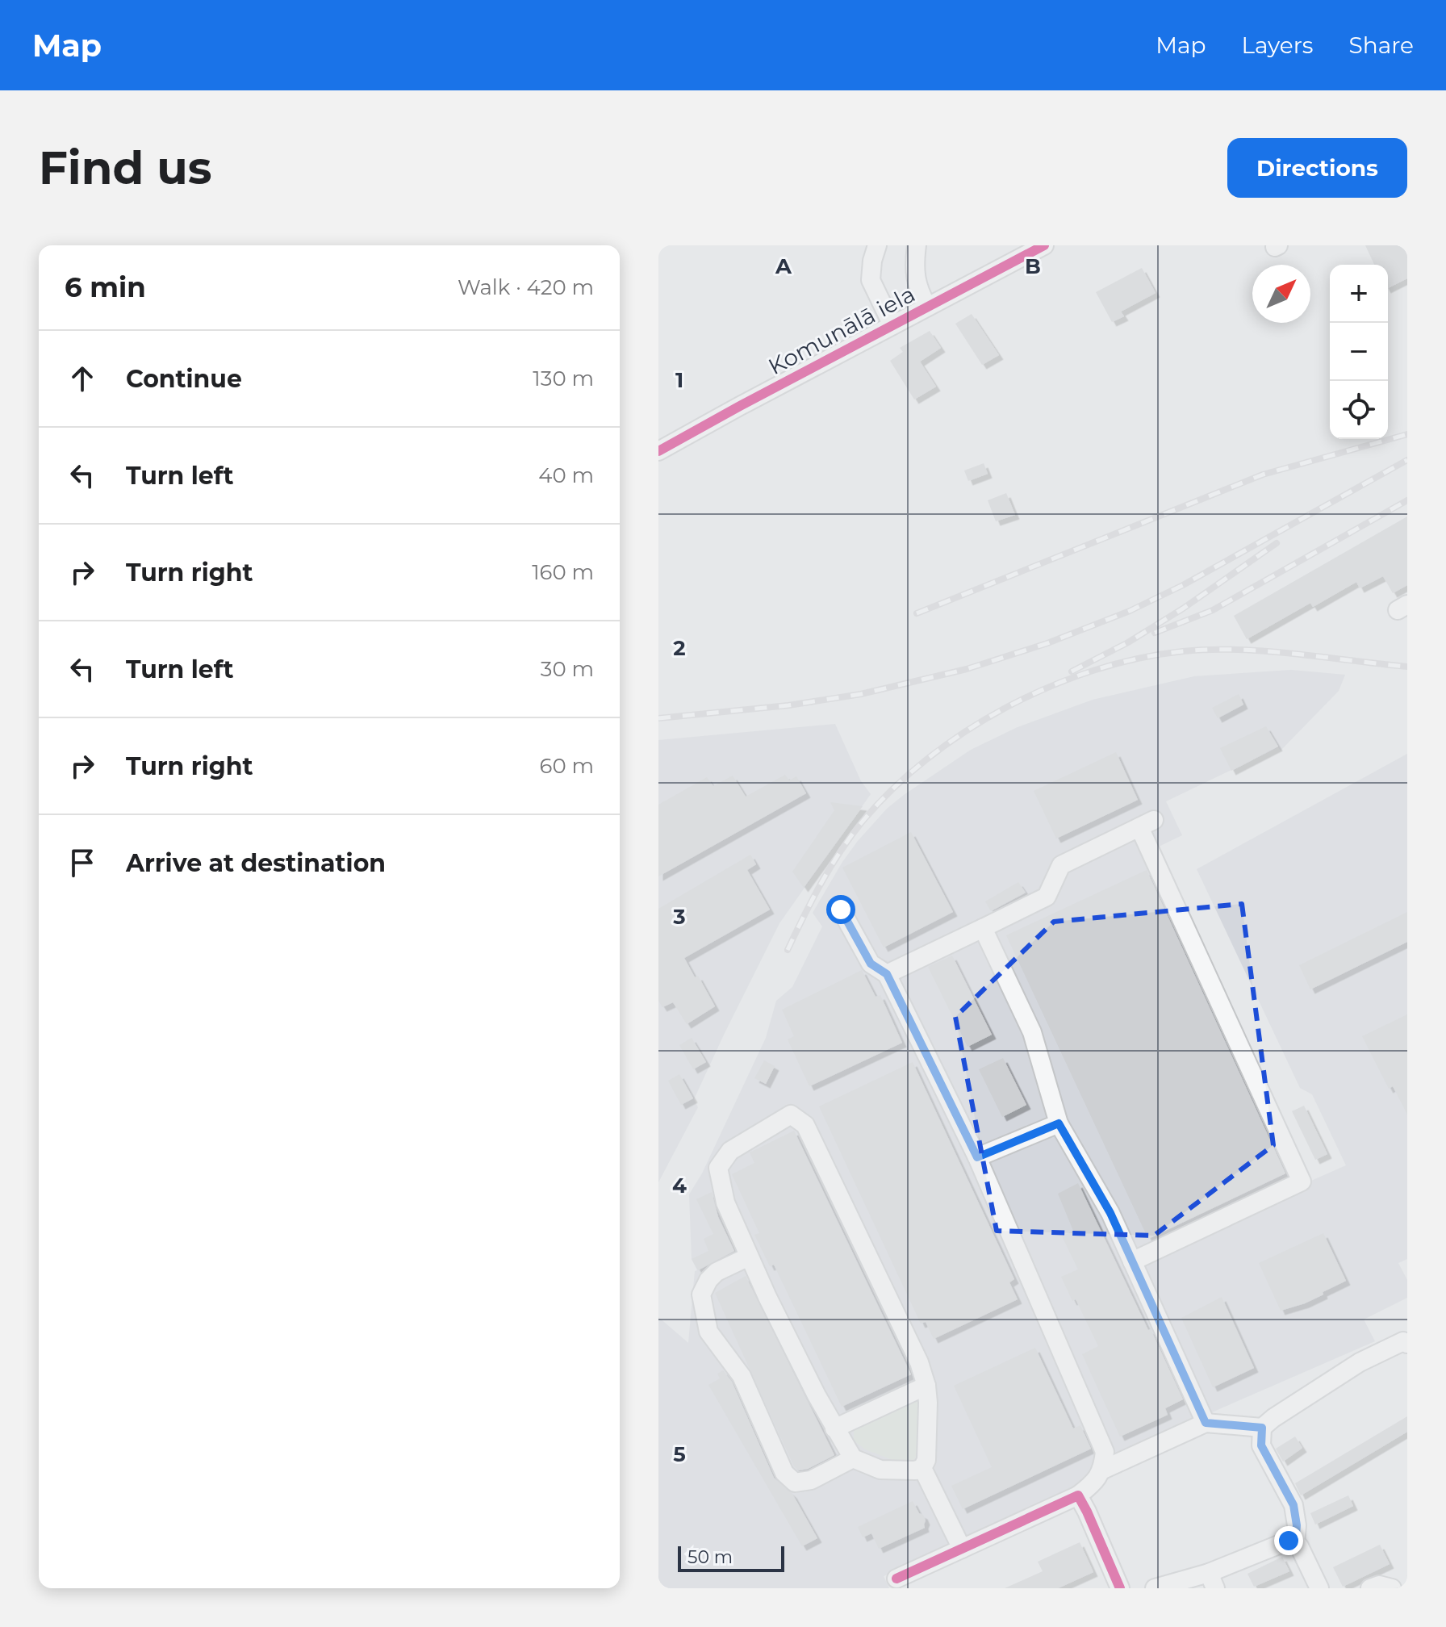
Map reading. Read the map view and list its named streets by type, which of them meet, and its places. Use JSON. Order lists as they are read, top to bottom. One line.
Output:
{"streets":{"street":["Komunālā iela"]},"scale_bar":"50 m","north":"top right","page":{"header":"Map","nav":["Map","Layers","Share"],"buttons":"Directions","title":"Find us","heading":["6 min","Walk · 420 m"],"map_buttons":["+","−"],"list":[["Continue","130 m"],["Turn left","40 m"],["Turn right","160 m"],["Turn left","30 m"],["Turn right","60 m"],"Arrive at destination"],"scale":"50 m"},"grid":{"columns":["A","B"],"rows":["1","2","3","4","5"]}}
